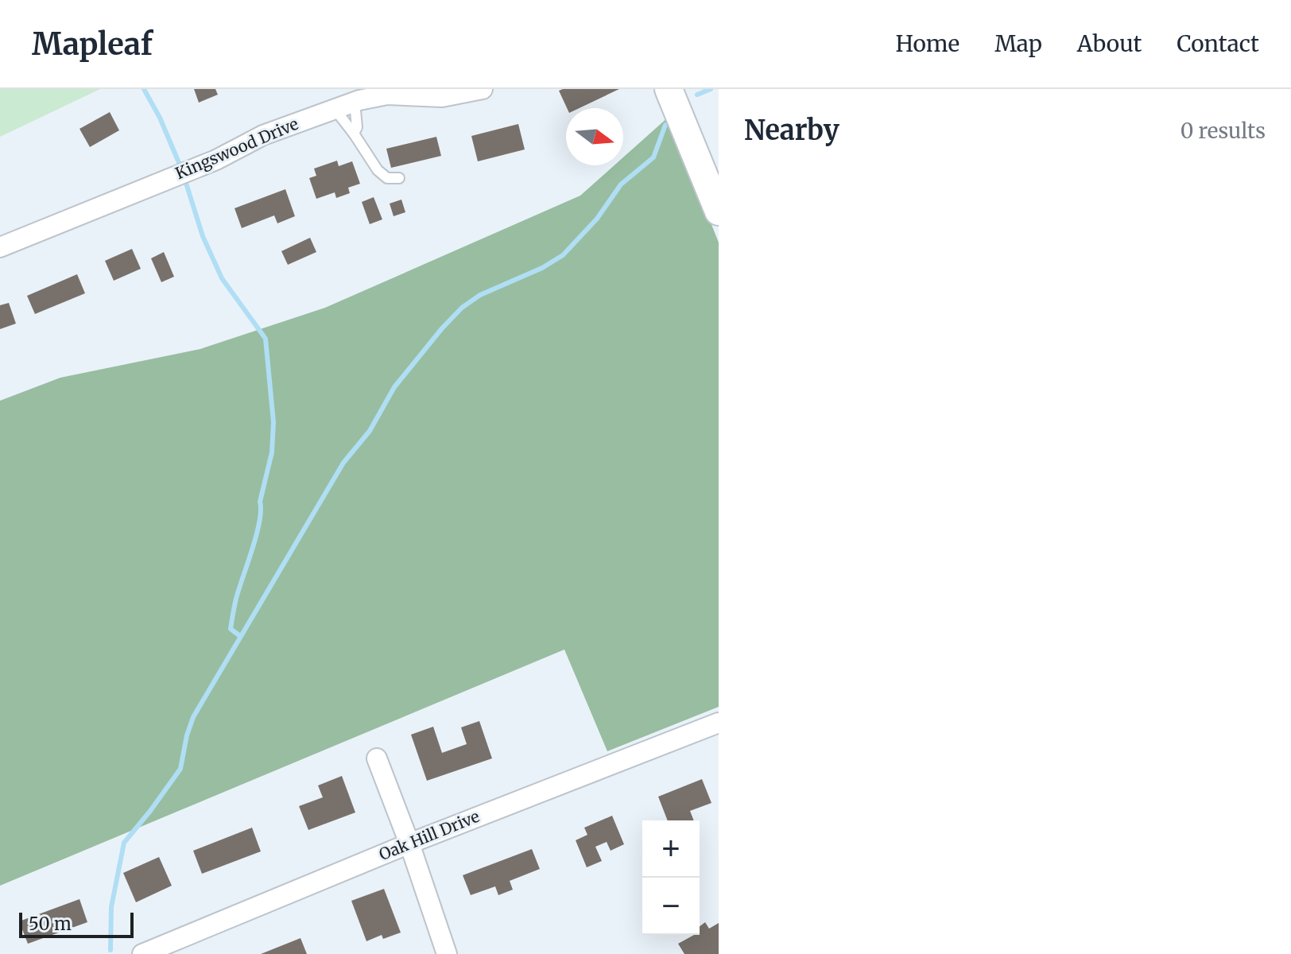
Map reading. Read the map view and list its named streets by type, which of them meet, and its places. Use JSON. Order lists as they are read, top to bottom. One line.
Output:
{"streets":{"street":["Kingswood Drive","Oak Hill Drive"]},"scale_bar":"50 m","north":"right","page":{"header":"Mapleaf","nav":["Home","Map","About","Contact"],"heading":["Nearby","0 results"],"map_buttons":["+","−"],"scale":"50 m"}}
